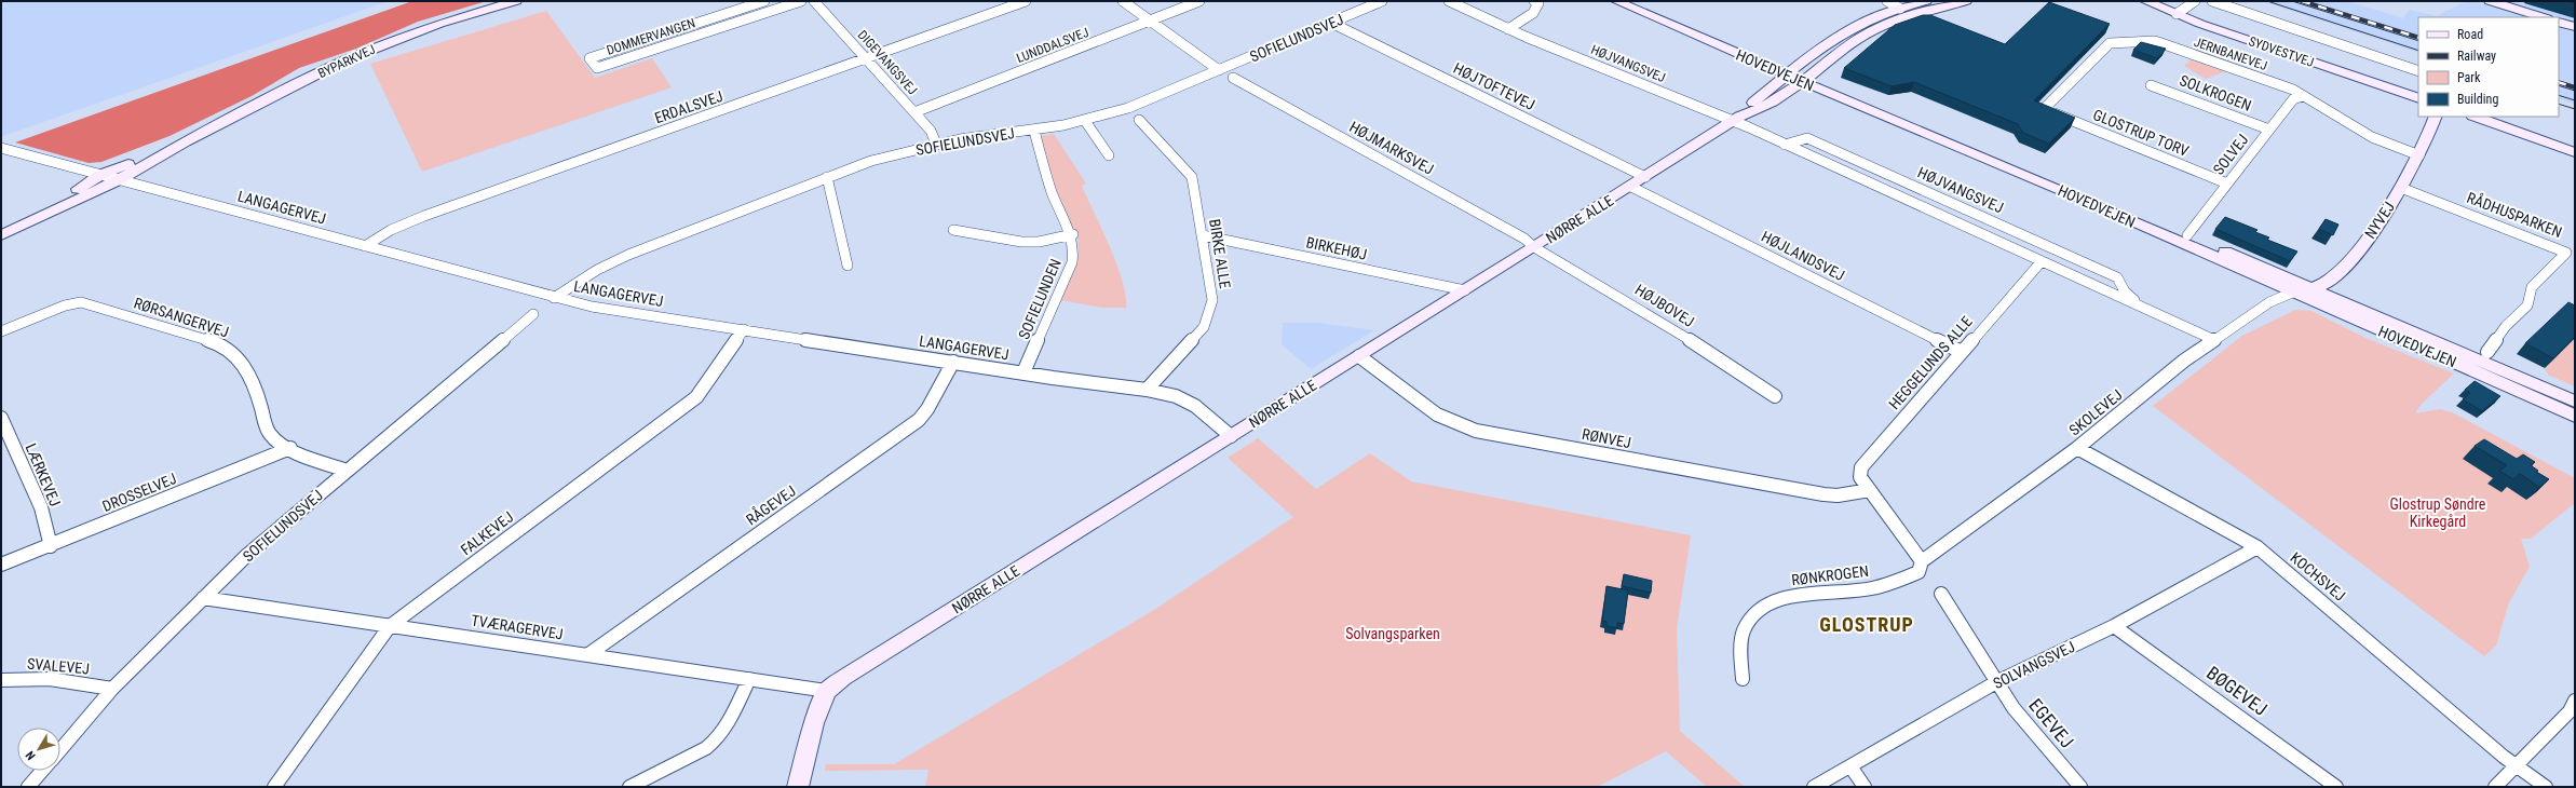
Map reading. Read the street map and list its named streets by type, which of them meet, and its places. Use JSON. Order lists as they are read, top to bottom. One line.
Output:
{"streets":{"street":["DOMMERVANGEN","SOFIELUNDSVEJ","LUNDDALSVEJ","SYDVESTVEJ","JERNBANEVEJ","BYPARKVEJ","DIGEVANGSVEJ","HØJVANGSVEJ","HOVEDVEJEN","HØJTOFTEVEJ","SOLKROGEN","ERDALSVEJ","GLOSTRUP TORV","HØJMARKSVEJ","SOLVEJ","LANGAGERVEJ","RÅDHUSPARKEN","NØRRE ALLE","NYVEJ","BIRKEHØJ","BIRKE ALLE","HØJLANDSVEJ","SOFIELUNDEN","HØJBOVEJ","RØRSANGERVEJ","HEGGELUNDS ALLE","SKOLEVEJ","RØNVEJ","LÆRKEVEJ","DROSSELVEJ","RÅGEVEJ","FALKEVEJ","RØNKROGEN","KOCHSVEJ","TVÆRAGERVEJ","SOLVANGSVEJ","SVALEVEJ","BØGEVEJ","EGEVEJ"]},"crossings":[["SOFIELUNDSVEJ","DIGEVANGSVEJ"],["SOFIELUNDSVEJ","HØJTOFTEVEJ"],["SOFIELUNDSVEJ","LANGAGERVEJ"],["SOFIELUNDSVEJ","SOFIELUNDEN"],["SOFIELUNDSVEJ","RØRSANGERVEJ"],["SOFIELUNDSVEJ","TVÆRAGERVEJ"],["SOFIELUNDSVEJ","SVALEVEJ"],["LUNDDALSVEJ","DIGEVANGSVEJ"],["JERNBANEVEJ","GLOSTRUP TORV"],["JERNBANEVEJ","SOLVEJ"],["JERNBANEVEJ","NYVEJ"],["BYPARKVEJ","LANGAGERVEJ"],["DIGEVANGSVEJ","ERDALSVEJ"],["HØJVANGSVEJ","NØRRE ALLE"],["HØJVANGSVEJ","HEGGELUNDS ALLE"],["HØJVANGSVEJ","SKOLEVEJ"],["HOVEDVEJEN","SOLVEJ"],["HOVEDVEJEN","NØRRE ALLE"],["HOVEDVEJEN","NYVEJ"],["HOVEDVEJEN","SKOLEVEJ"],["HØJTOFTEVEJ","NØRRE ALLE"],["SOLKROGEN","SOLVEJ"],["ERDALSVEJ","LANGAGERVEJ"],["GLOSTRUP TORV","SOLVEJ"],["HØJMARKSVEJ","NØRRE ALLE"],["HØJMARKSVEJ","HØJBOVEJ"],["LANGAGERVEJ","NØRRE ALLE"],["LANGAGERVEJ","BIRKE ALLE"],["LANGAGERVEJ","SOFIELUNDEN"],["LANGAGERVEJ","RÅGEVEJ"],["LANGAGERVEJ","FALKEVEJ"],["RÅDHUSPARKEN","NYVEJ"],["NØRRE ALLE","BIRKEHØJ"],["NØRRE ALLE","HØJLANDSVEJ"],["NØRRE ALLE","HØJBOVEJ"],["NØRRE ALLE","RØNVEJ"],["NØRRE ALLE","TVÆRAGERVEJ"],["NYVEJ","SKOLEVEJ"],["BIRKEHØJ","BIRKE ALLE"],["HØJLANDSVEJ","HEGGELUNDS ALLE"],["RØRSANGERVEJ","DROSSELVEJ"],["HEGGELUNDS ALLE","RØNVEJ"],["SKOLEVEJ","RØNKROGEN"],["SKOLEVEJ","KOCHSVEJ"],["LÆRKEVEJ","DROSSELVEJ"],["RÅGEVEJ","TVÆRAGERVEJ"],["FALKEVEJ","TVÆRAGERVEJ"],["KOCHSVEJ","SOLVANGSVEJ"],["SOLVANGSVEJ","BØGEVEJ"],["SOLVANGSVEJ","EGEVEJ"]],"districts":["GLOSTRUP"],"parks":["Glostrup Søndre Kirkegård","Solvangsparken"],"legend":["Road","Railway","Park","Building"],"north":"bottom left"}
